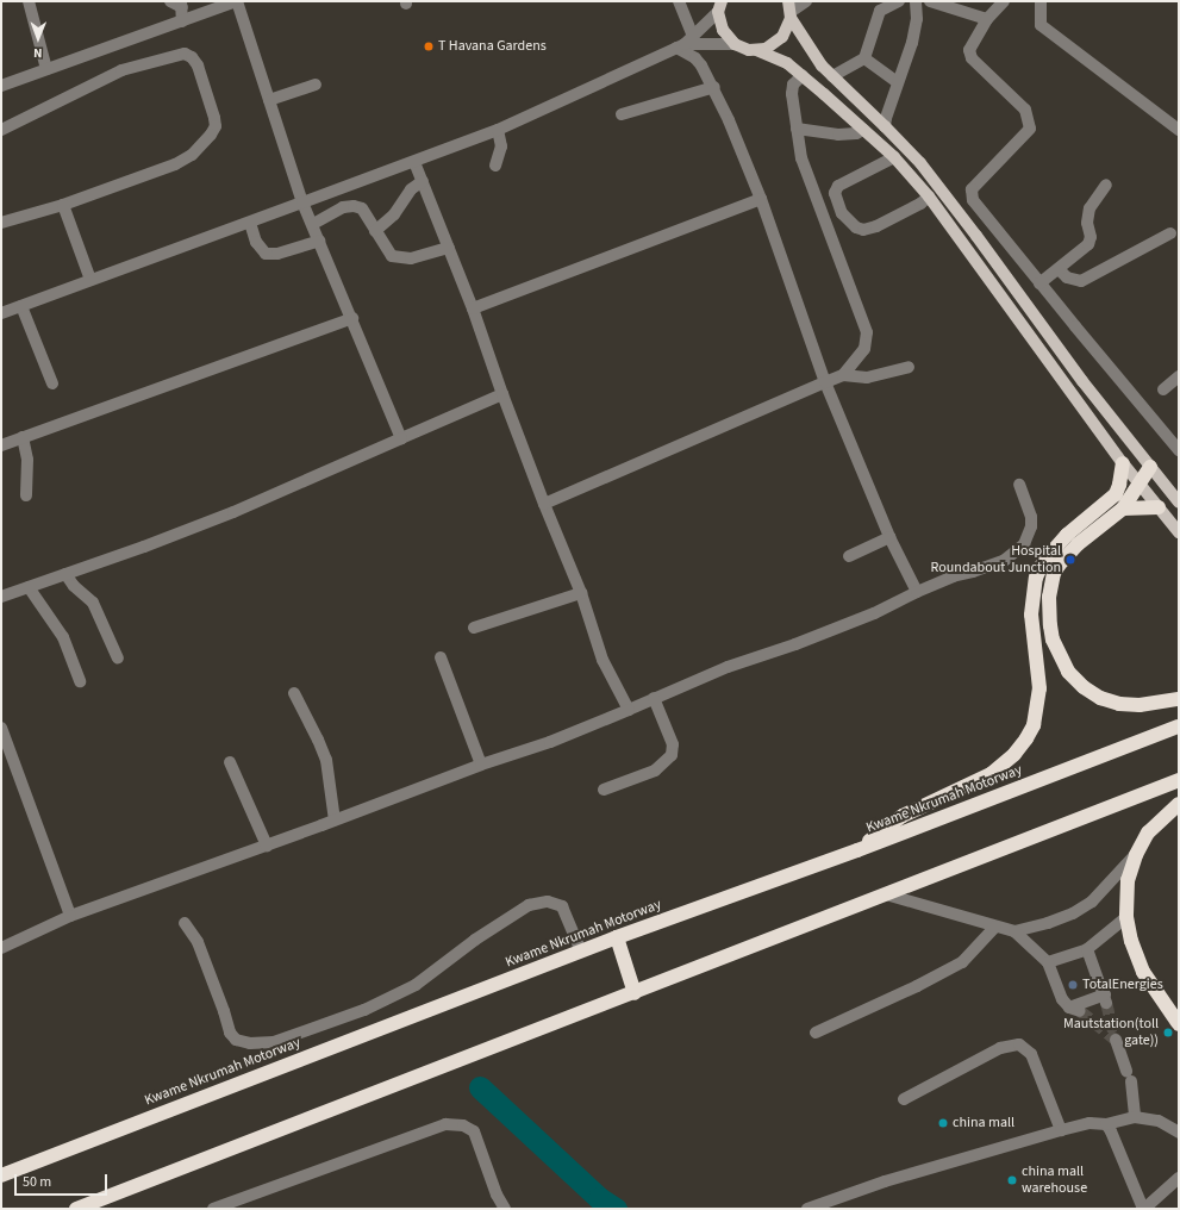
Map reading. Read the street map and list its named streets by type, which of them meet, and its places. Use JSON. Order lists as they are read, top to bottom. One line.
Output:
{"streets":{"highway":["Kwame Nkrumah Motorway"]},"places":["T Havana Gardens","Hospital Roundabout Junction","TotalEnergies","Mautstation(toll gate))","china mall","china mall warehouse"],"scale_bar":"50 m","north":"bottom"}
